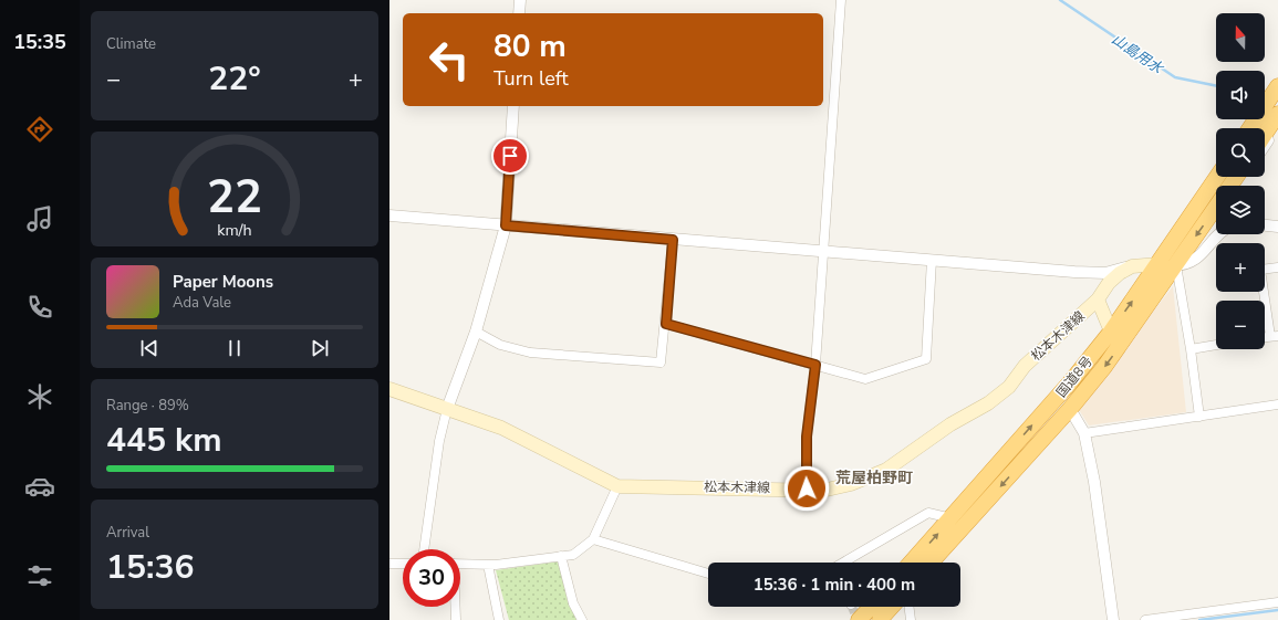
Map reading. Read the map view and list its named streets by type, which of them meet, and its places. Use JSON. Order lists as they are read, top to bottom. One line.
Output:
{"streets":{"highway":["国道8号"],"main road":["松本木津線"]},"districts":["荒屋柏野町"],"water":["山島用水"],"north":"top","page":{"tabs":"15:35","tile":["Climate",["Range · 89%","445 km"],["Arrival","15:36"]],"map_buttons":["+","−"],"turn":["80 m","Turn left"],"heat":["−","22°","+"],"song":["Paper Moons","Ada Vale"],"limit":"30","trip":"15:36 · 1 min · 400 m","gauge":["22","km/h"]}}
